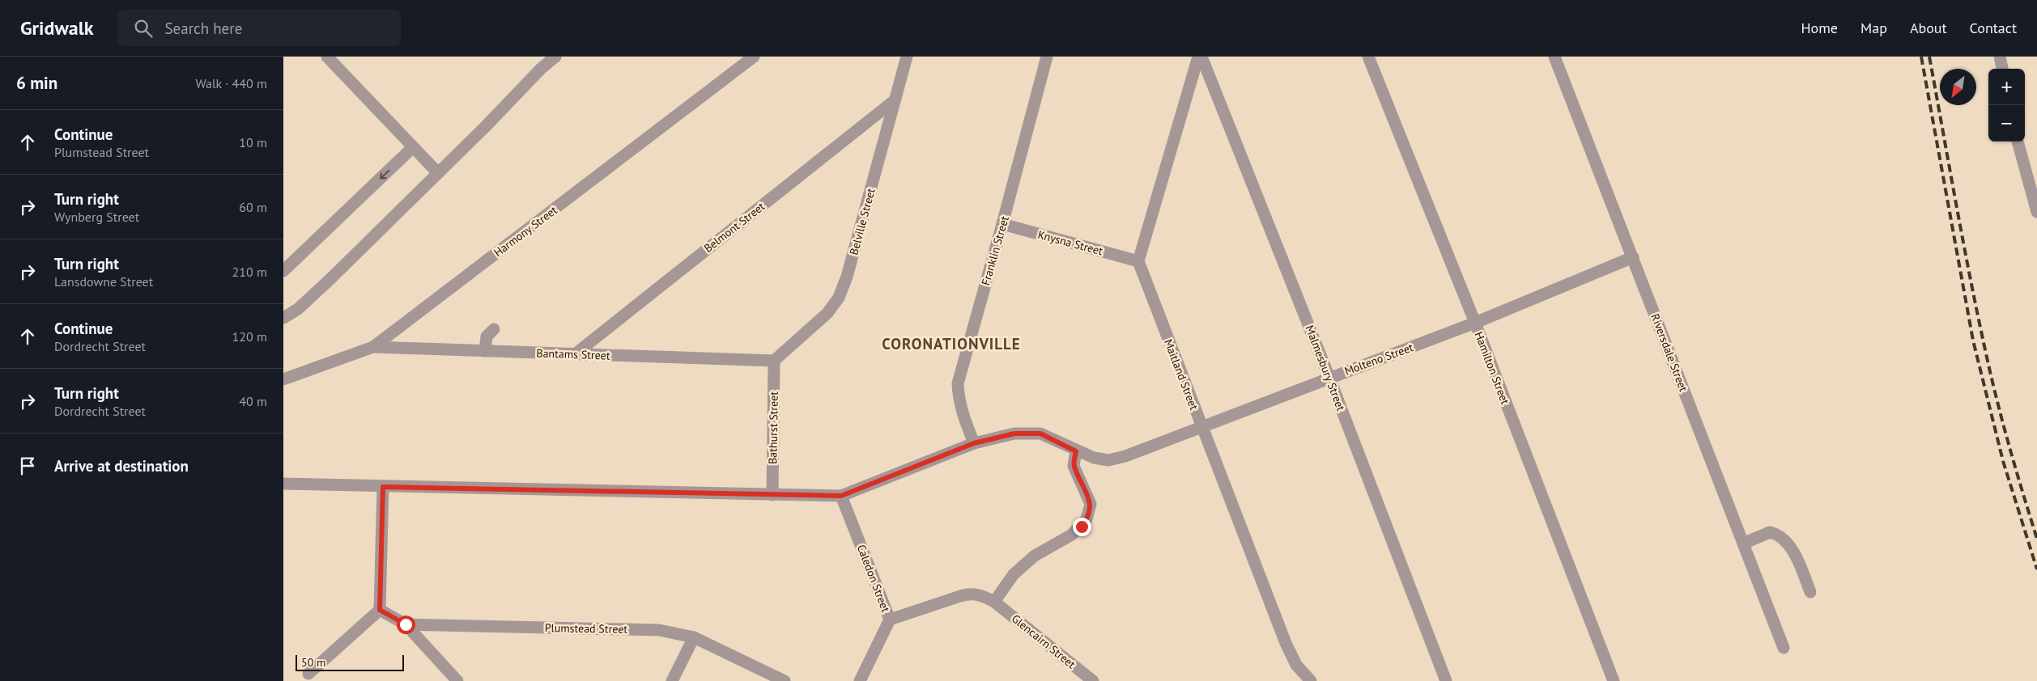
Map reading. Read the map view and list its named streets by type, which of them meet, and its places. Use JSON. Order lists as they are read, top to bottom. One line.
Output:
{"streets":{"street":["Belville Street","Belmont Street","Harmony Street","Knysna Street","Franklin Street","Riversdale Street","Bantams Street","Molteno Street","Malmesbury Street","Hamilton Street","Maitland Street","Bathurst Street","Caledon Street","Plumstead Street","Glencairn Street"]},"crossings":[["Belville Street","Belmont Street"],["Belville Street","Bantams Street"],["Belville Street","Bathurst Street"],["Belmont Street","Bantams Street"],["Harmony Street","Bantams Street"],["Knysna Street","Franklin Street"],["Knysna Street","Maitland Street"],["Franklin Street","Molteno Street"],["Riversdale Street","Molteno Street"],["Bantams Street","Bathurst Street"],["Molteno Street","Malmesbury Street"],["Molteno Street","Hamilton Street"],["Molteno Street","Maitland Street"],["Molteno Street","Caledon Street"],["Caledon Street","Glencairn Street"]],"districts":["CORONATIONVILLE"],"scale_bar":"50 m","north":"bottom left","page":{"header":"Gridwalk","search":"Search here","nav":["Home","Map","About","Contact"],"heading":["6 min","Walk · 440 m"],"map_buttons":["+","−"],"list":[["Continue","Plumstead Street","10 m"],["Turn right","Wynberg Street","60 m"],["Turn right","Lansdowne Street","210 m"],["Continue","Dordrecht Street","120 m"],["Turn right","Dordrecht Street","40 m"],"Arrive at destination"],"scale":"50 m"}}
